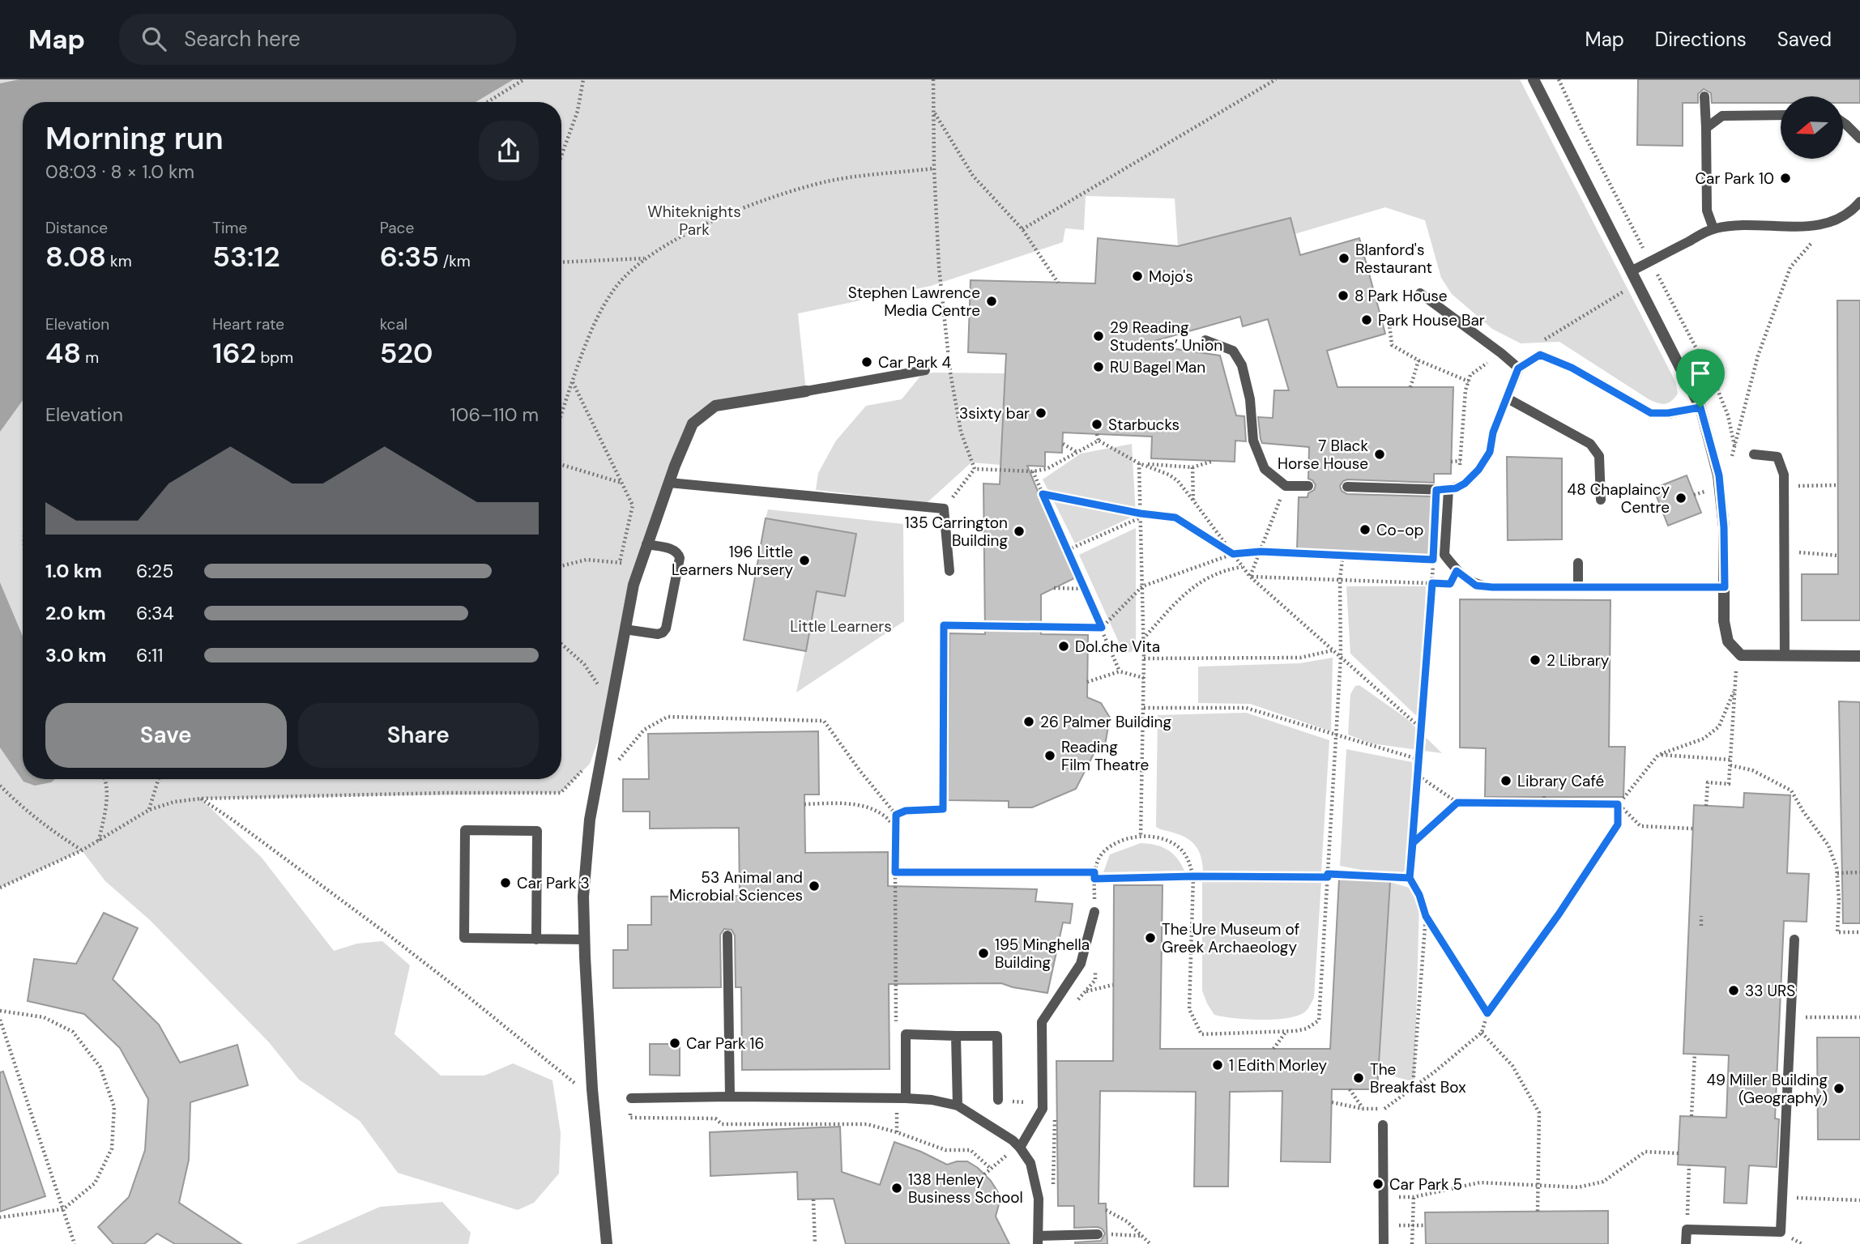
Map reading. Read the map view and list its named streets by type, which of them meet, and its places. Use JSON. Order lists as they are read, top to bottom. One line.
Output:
{"parks":["Whiteknights Park","Little Learners"],"places":["Car Park 10","Blanford's Restaurant","Mojo's","8 Park House","Stephen Lawrence Media Centre","Park House Bar","29 Reading Students’ Union","Car Park 4","RU Bagel Man","3sixty bar","Starbucks","7 Black Horse House","48 Chaplaincy Centre","Co-op","135 Carrington Building","196 Little Learners Nursery","Dol.che Vita","2 Library","26 Palmer Building","Reading Film Theatre","Library Café","Car Park 3","53 Animal and Microbial Sciences","The Ure Museum of Greek Archaeology","195 Minghella Building","33 URS","Car Park 16","1 Edith Morley","The Breakfast Box","49 Miller Building (Geography)","Car Park 5","138 Henley Business School"],"north":"left","page":{"header":"Map","search":"Search here","nav":["Map","Directions","Saved"],"heading":["Morning run","08:03 · 8 × 1.0 km"],"stats":[["Distance","8.08 km"],["Time","53:12"],["Pace","6:35 /km"],["Elevation","48 m"],["Heart rate","162 bpm"],["kcal","520"]],"chart":["Elevation","106–110 m"],"list":[{"name":"1.0 km","note":"6:25"},{"name":"2.0 km","note":"6:34"},{"name":"3.0 km","note":"6:11"}],"buttons":["Save","Share"]}}
